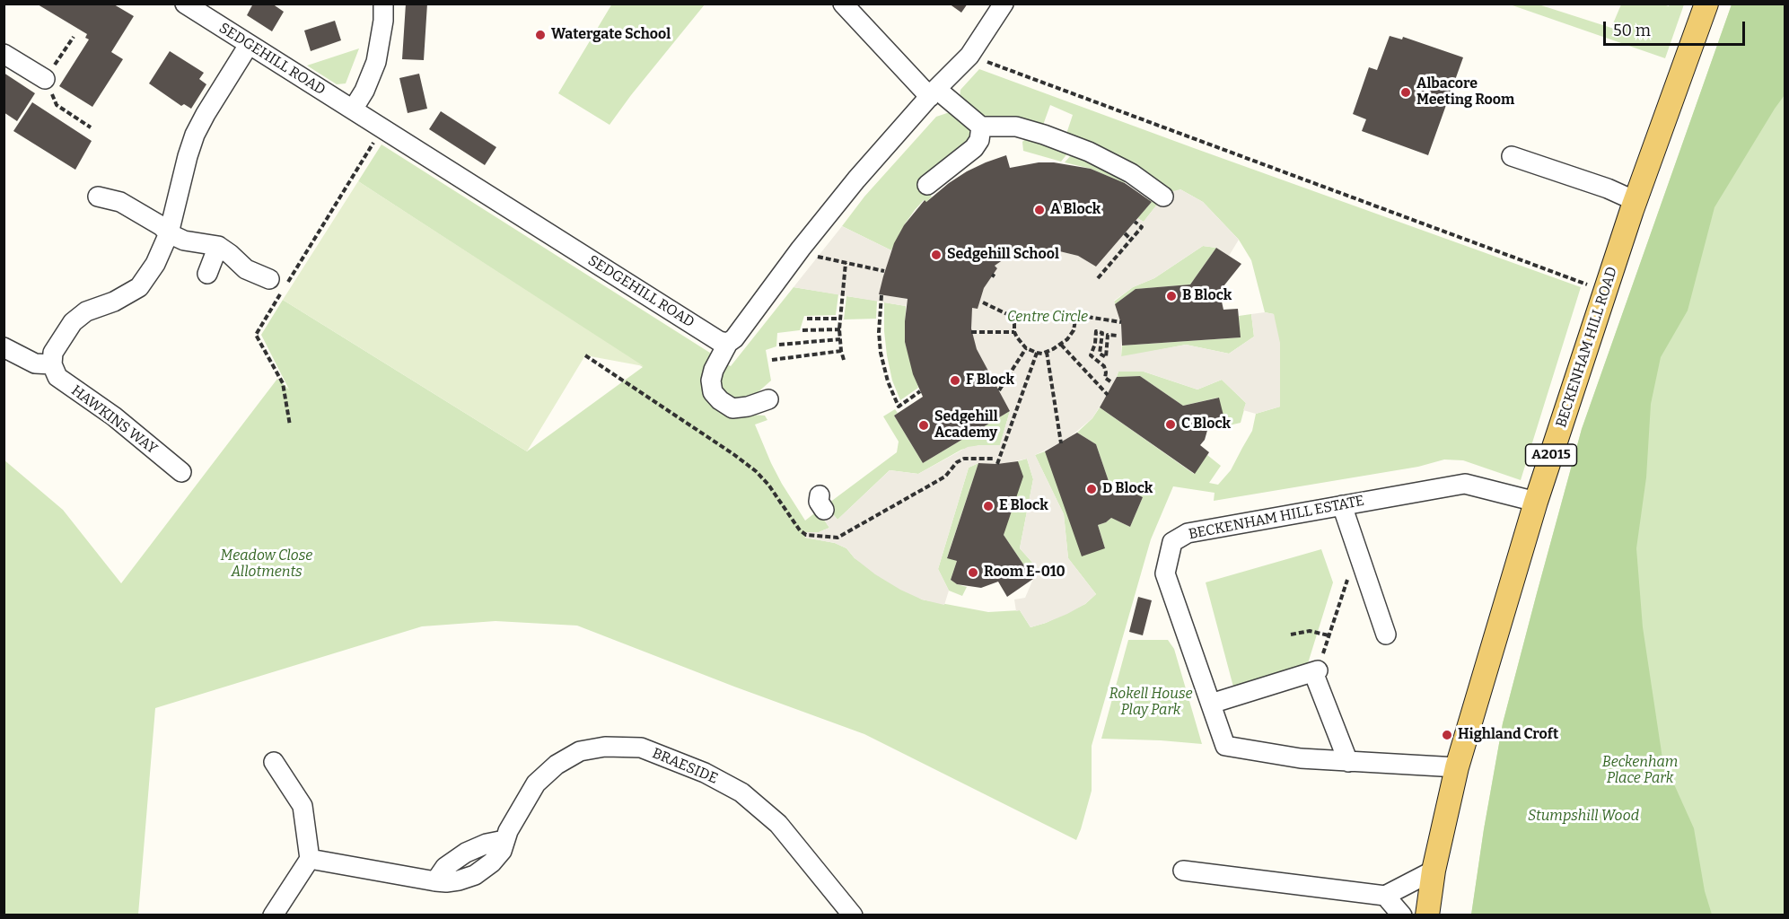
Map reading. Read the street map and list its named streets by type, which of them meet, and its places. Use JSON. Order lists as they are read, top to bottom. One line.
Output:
{"streets":{"main road":["BECKENHAM HILL ROAD","A2015"],"street":["SEDGEHILL ROAD","HAWKINS WAY","BECKENHAM HILL ESTATE","BRAESIDE"]},"crossings":[["BECKENHAM HILL ROAD","BECKENHAM HILL ESTATE"]],"parks":["Centre Circle","Meadow Close Allotments","Rokell House Play Park","Beckenham Place Park","Stumpshill Wood"],"places":["Watergate School","Albacore Meeting Room","A Block","Sedgehill School","B Block","F Block","C Block","Sedgehill Academy","D Block","E Block","Room E-010","Highland Croft"],"scale_bar":"50 m"}
